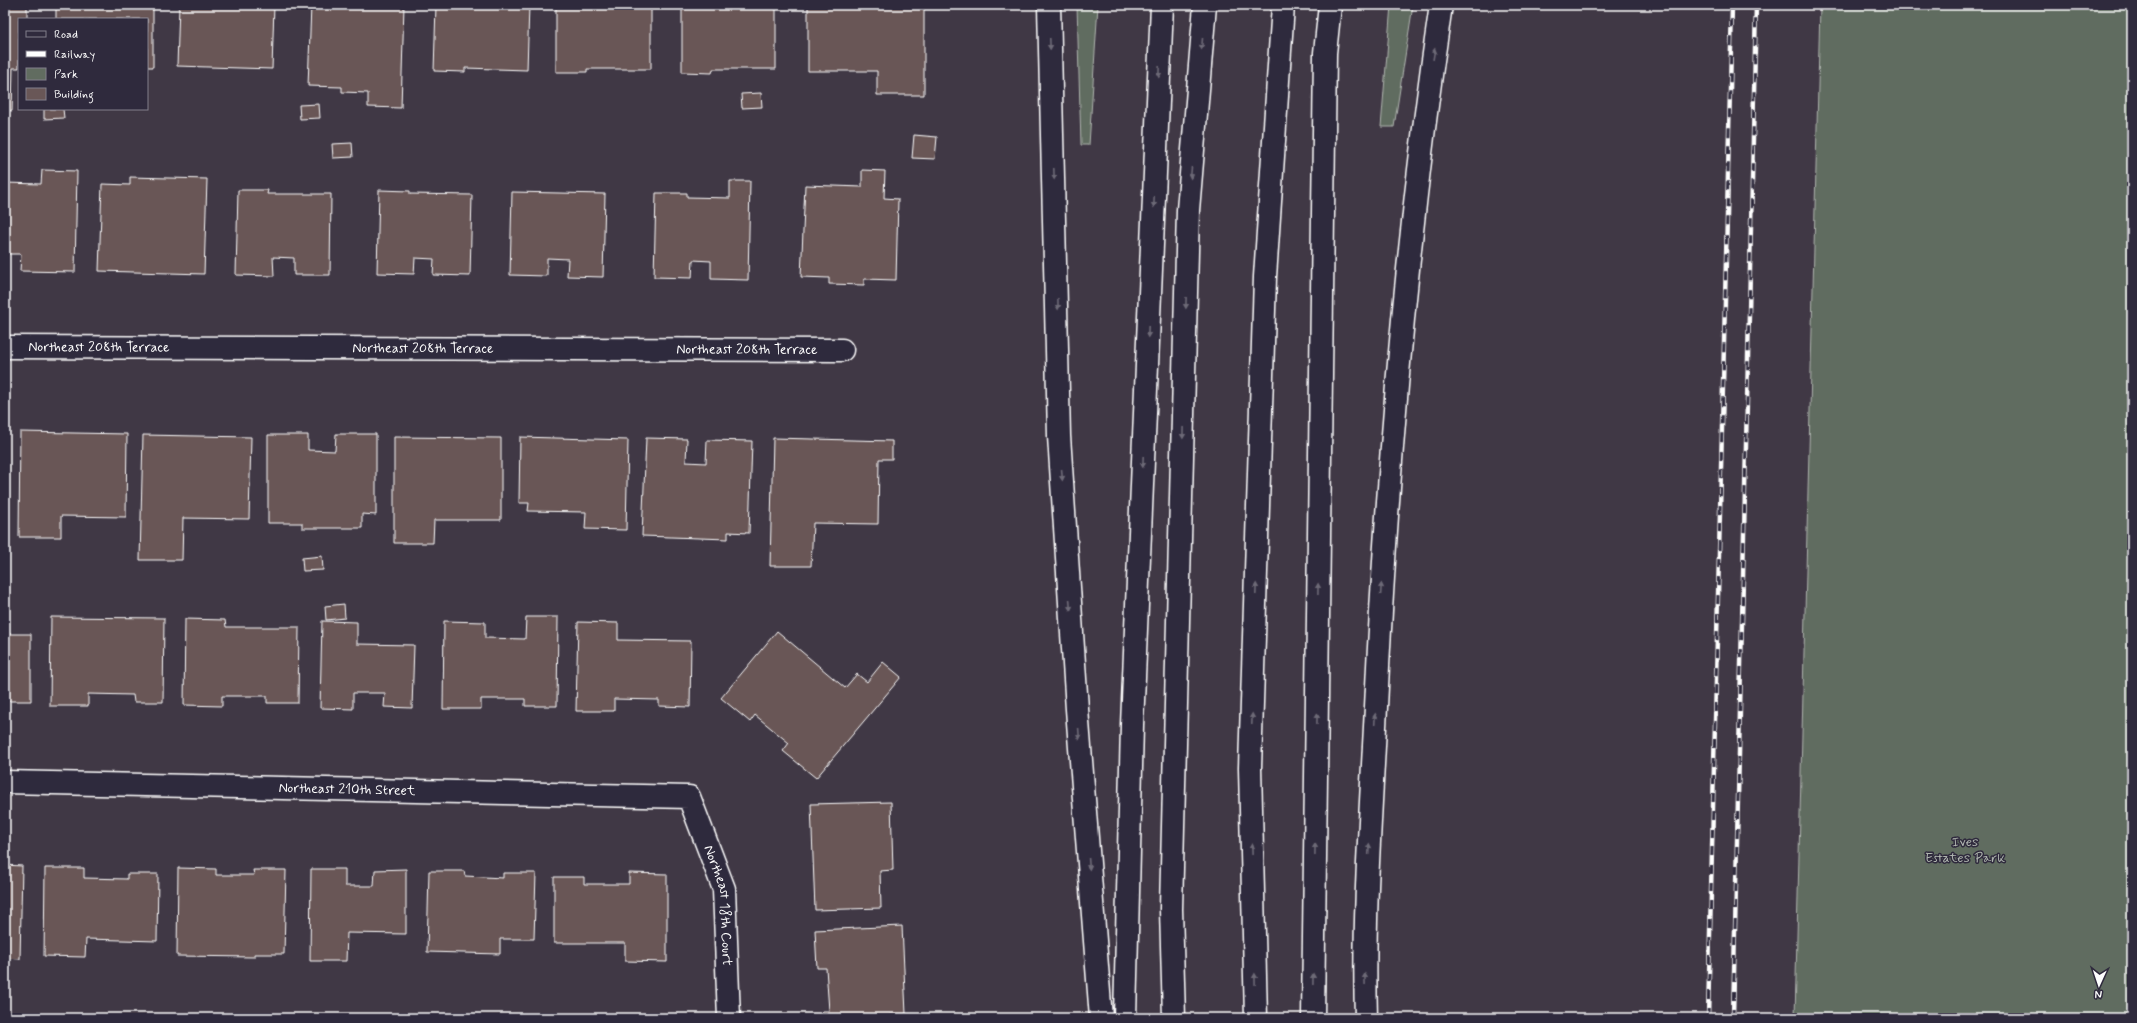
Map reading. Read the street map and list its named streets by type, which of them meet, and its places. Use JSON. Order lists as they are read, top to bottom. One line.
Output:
{"streets":{"main road":["Northeast 208th Terrace","Northeast 210th Street","Northeast 18th Court"]},"crossings":[["Northeast 210th Street","Northeast 18th Court"]],"parks":["Ives Estates Park"],"legend":["Road","Railway","Park","Building"],"north":"bottom"}
